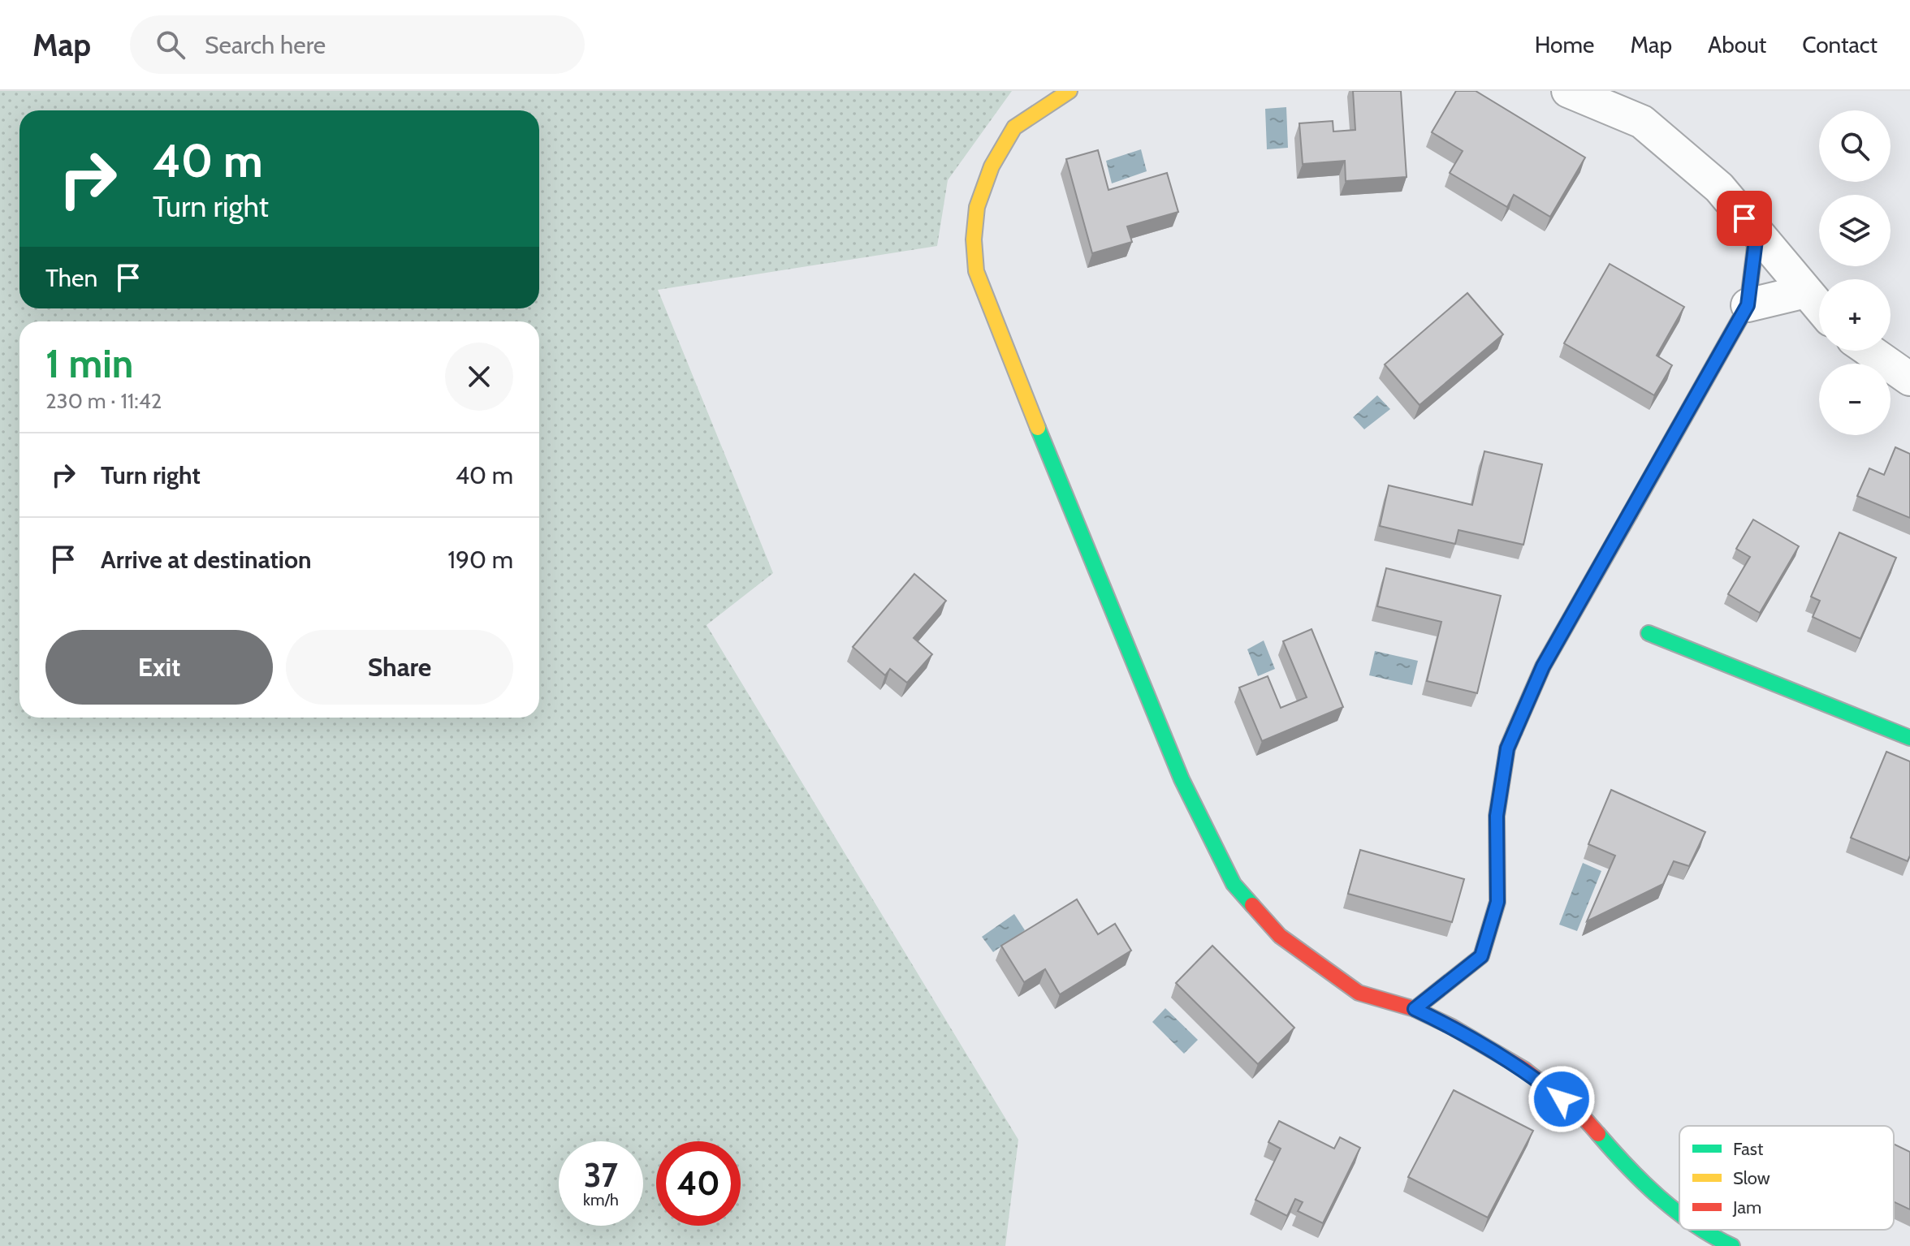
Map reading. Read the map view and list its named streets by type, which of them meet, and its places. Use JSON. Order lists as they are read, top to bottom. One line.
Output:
{"legend":["Fast","Slow","Jam"],"page":{"header":"Map","search":"Search here","nav":["Home","Map","About","Contact"],"map_buttons":["+","−"],"turn":["40 m","Turn right"],"then":"Then","heading":["1 min","230 m · 11:42"],"list":[{"name":"Turn right","value":"40 m"},{"name":"Arrive at destination","value":"190 m"}],"buttons":["Exit","Share"],"speed":"37 km/h","limit":"40"}}
